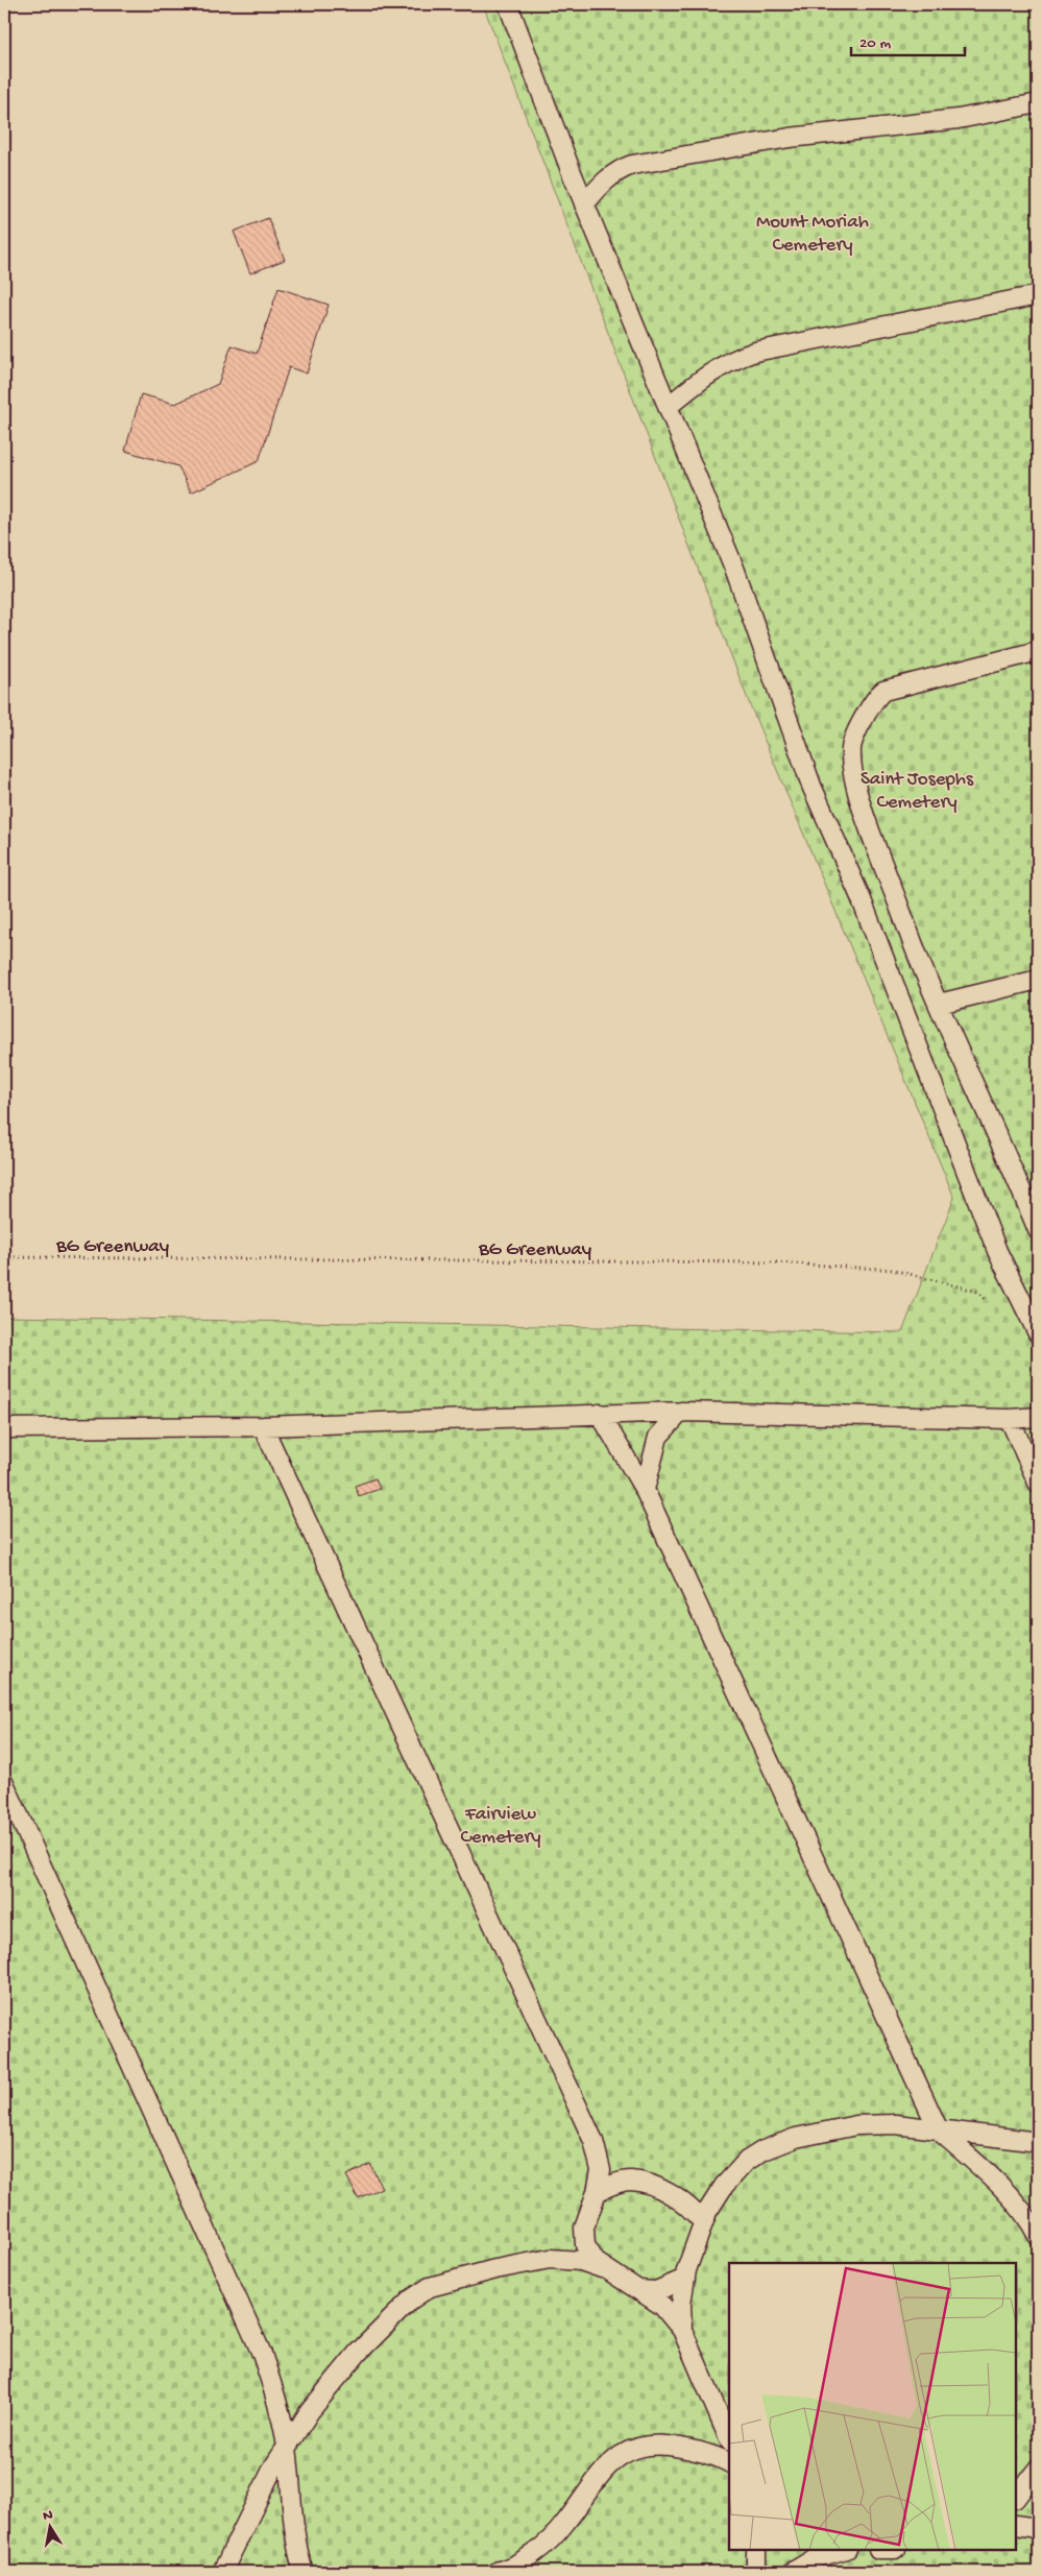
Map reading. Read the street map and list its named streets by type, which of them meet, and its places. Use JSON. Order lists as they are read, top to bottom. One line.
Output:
{"streets":{"path":["BG Greenway"]},"parks":["Mount Moriah Cemetery","Saint Josephs Cemetery","Fairview Cemetery"],"scale_bar":"20 m","north":"top"}
